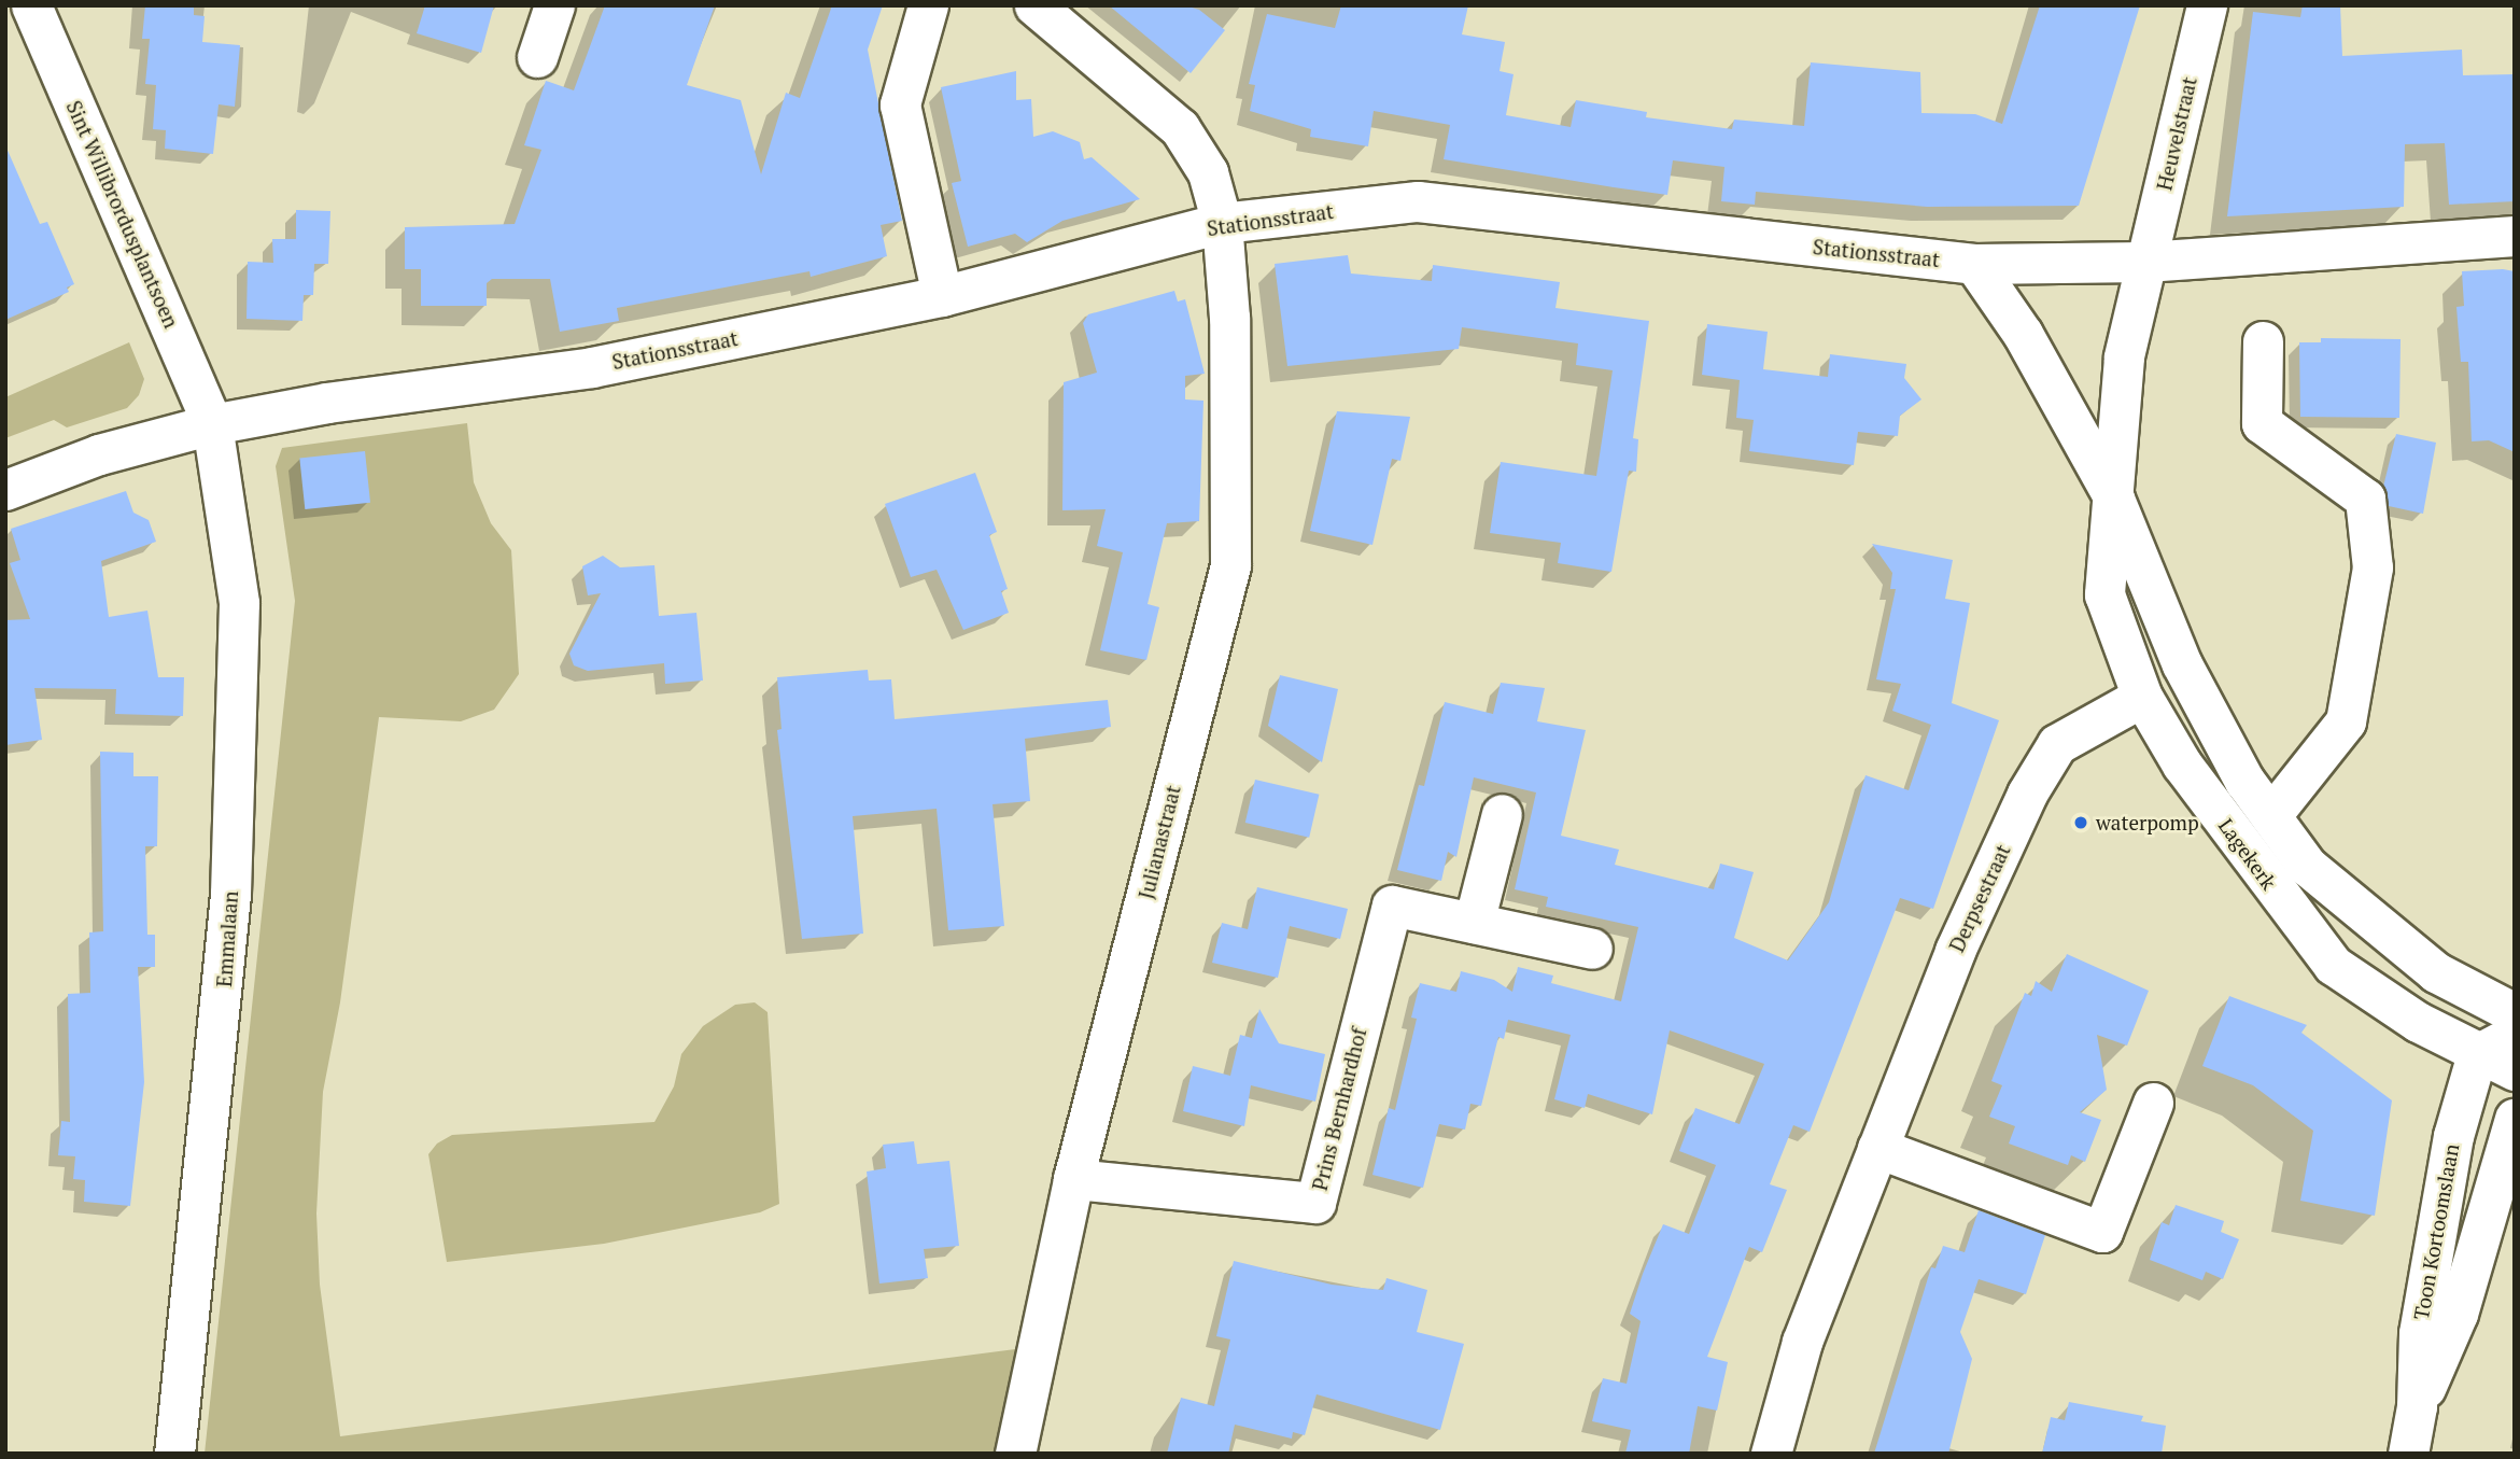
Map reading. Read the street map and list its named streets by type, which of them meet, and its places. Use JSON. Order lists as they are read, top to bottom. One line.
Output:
{"streets":{"street":["Heuvelstraat","Sint Willibrordusplantsoen","Stationsstraat","Julianastraat","Lagekerk","Derpsestraat","Emmalaan","Prins Bernhardhof","Toon Kortoomslaan"]},"crossings":[["Heuvelstraat","Stationsstraat"],["Heuvelstraat","Lagekerk"],["Sint Willibrordusplantsoen","Stationsstraat"],["Sint Willibrordusplantsoen","Emmalaan"],["Stationsstraat","Julianastraat"],["Stationsstraat","Lagekerk"],["Stationsstraat","Emmalaan"],["Julianastraat","Prins Bernhardhof"],["Lagekerk","Derpsestraat"],["Lagekerk","Toon Kortoomslaan"]],"places":["waterpomp"]}
